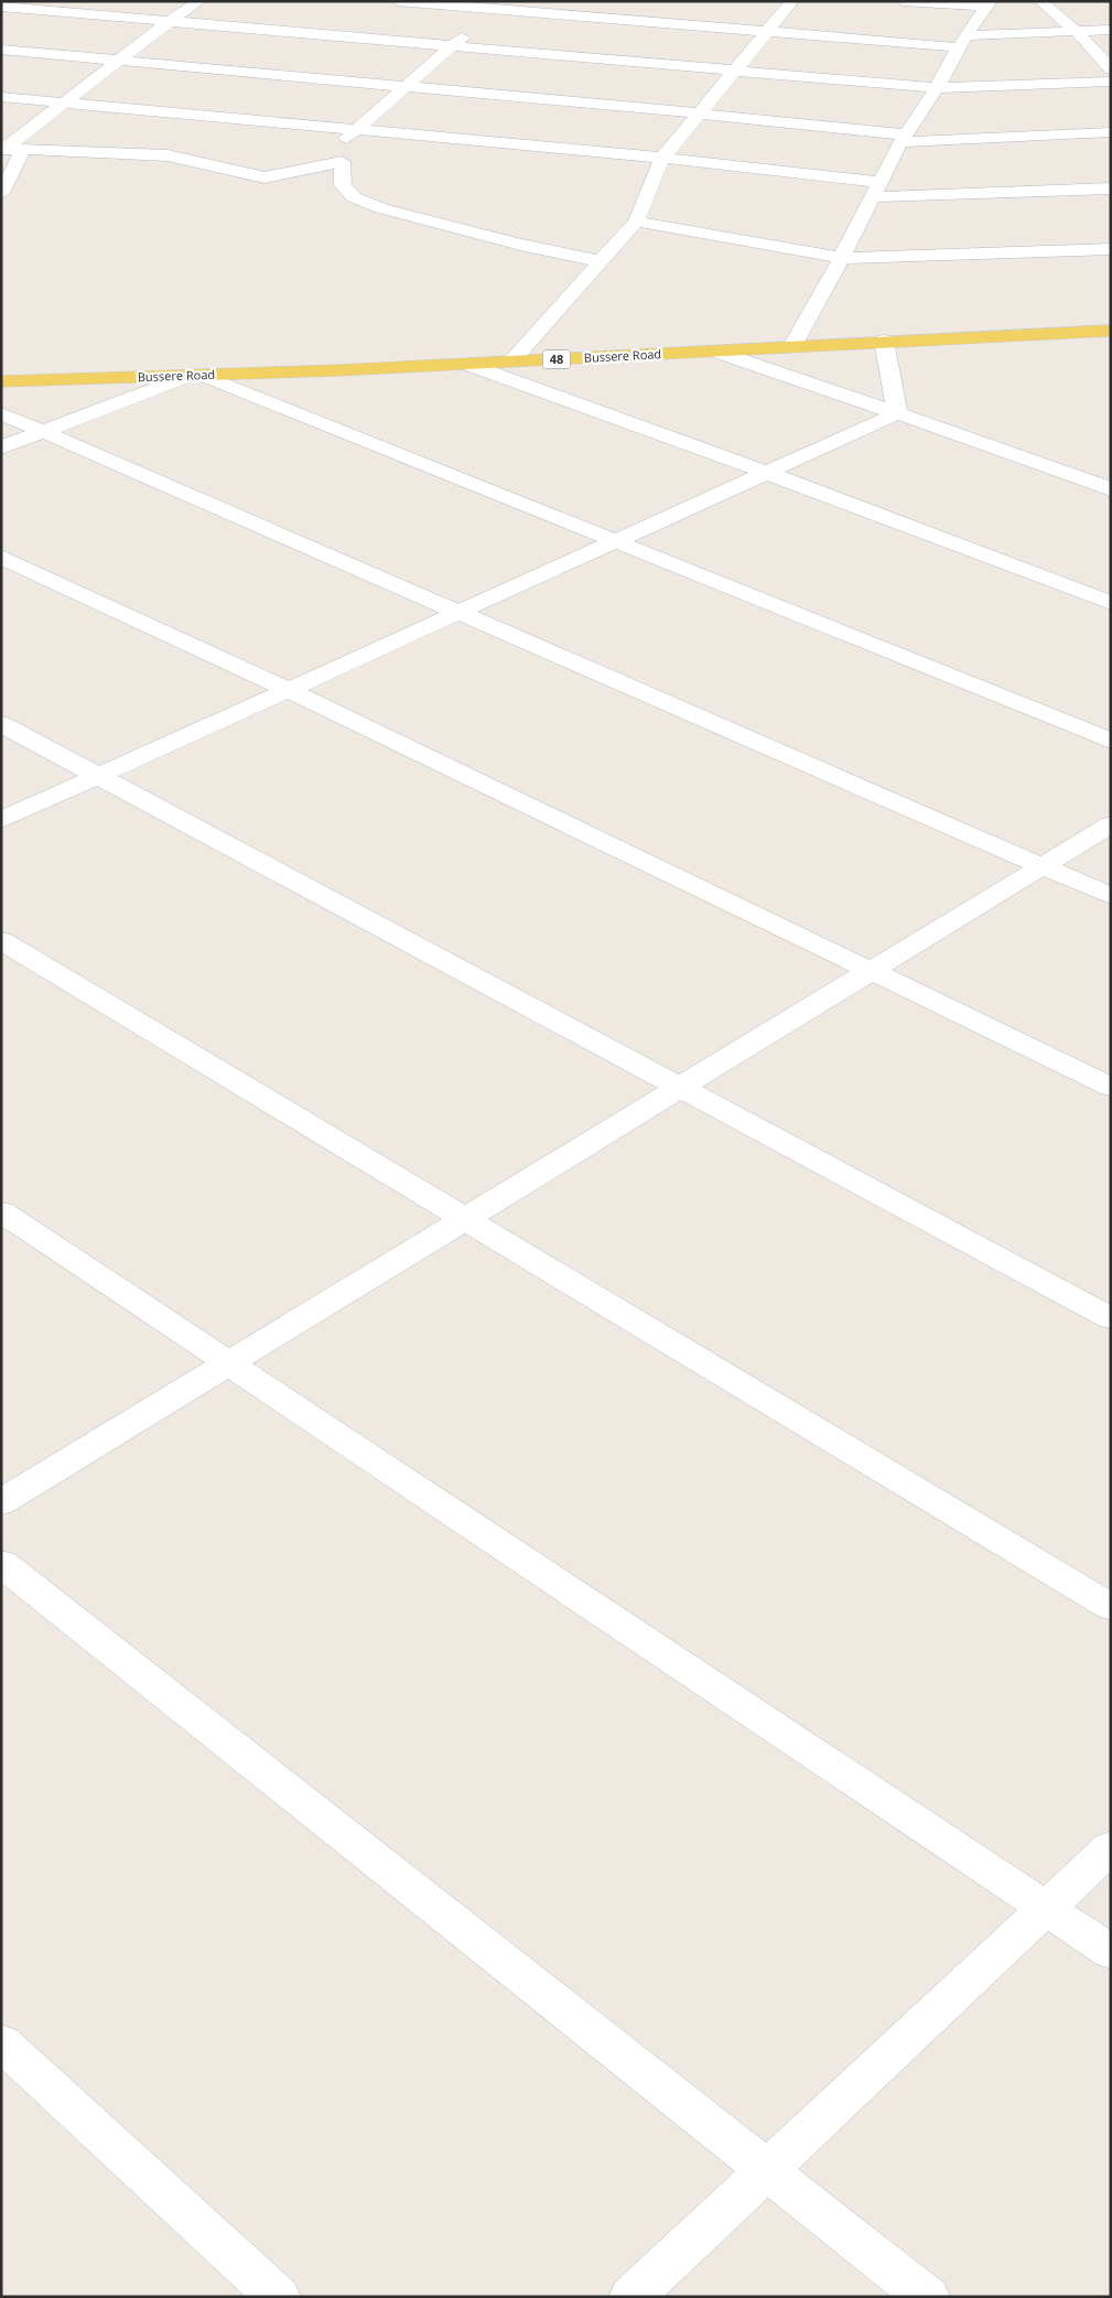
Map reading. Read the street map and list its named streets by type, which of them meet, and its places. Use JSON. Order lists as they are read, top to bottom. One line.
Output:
{"streets":{"main road":["Bussere Road","48"]}}
